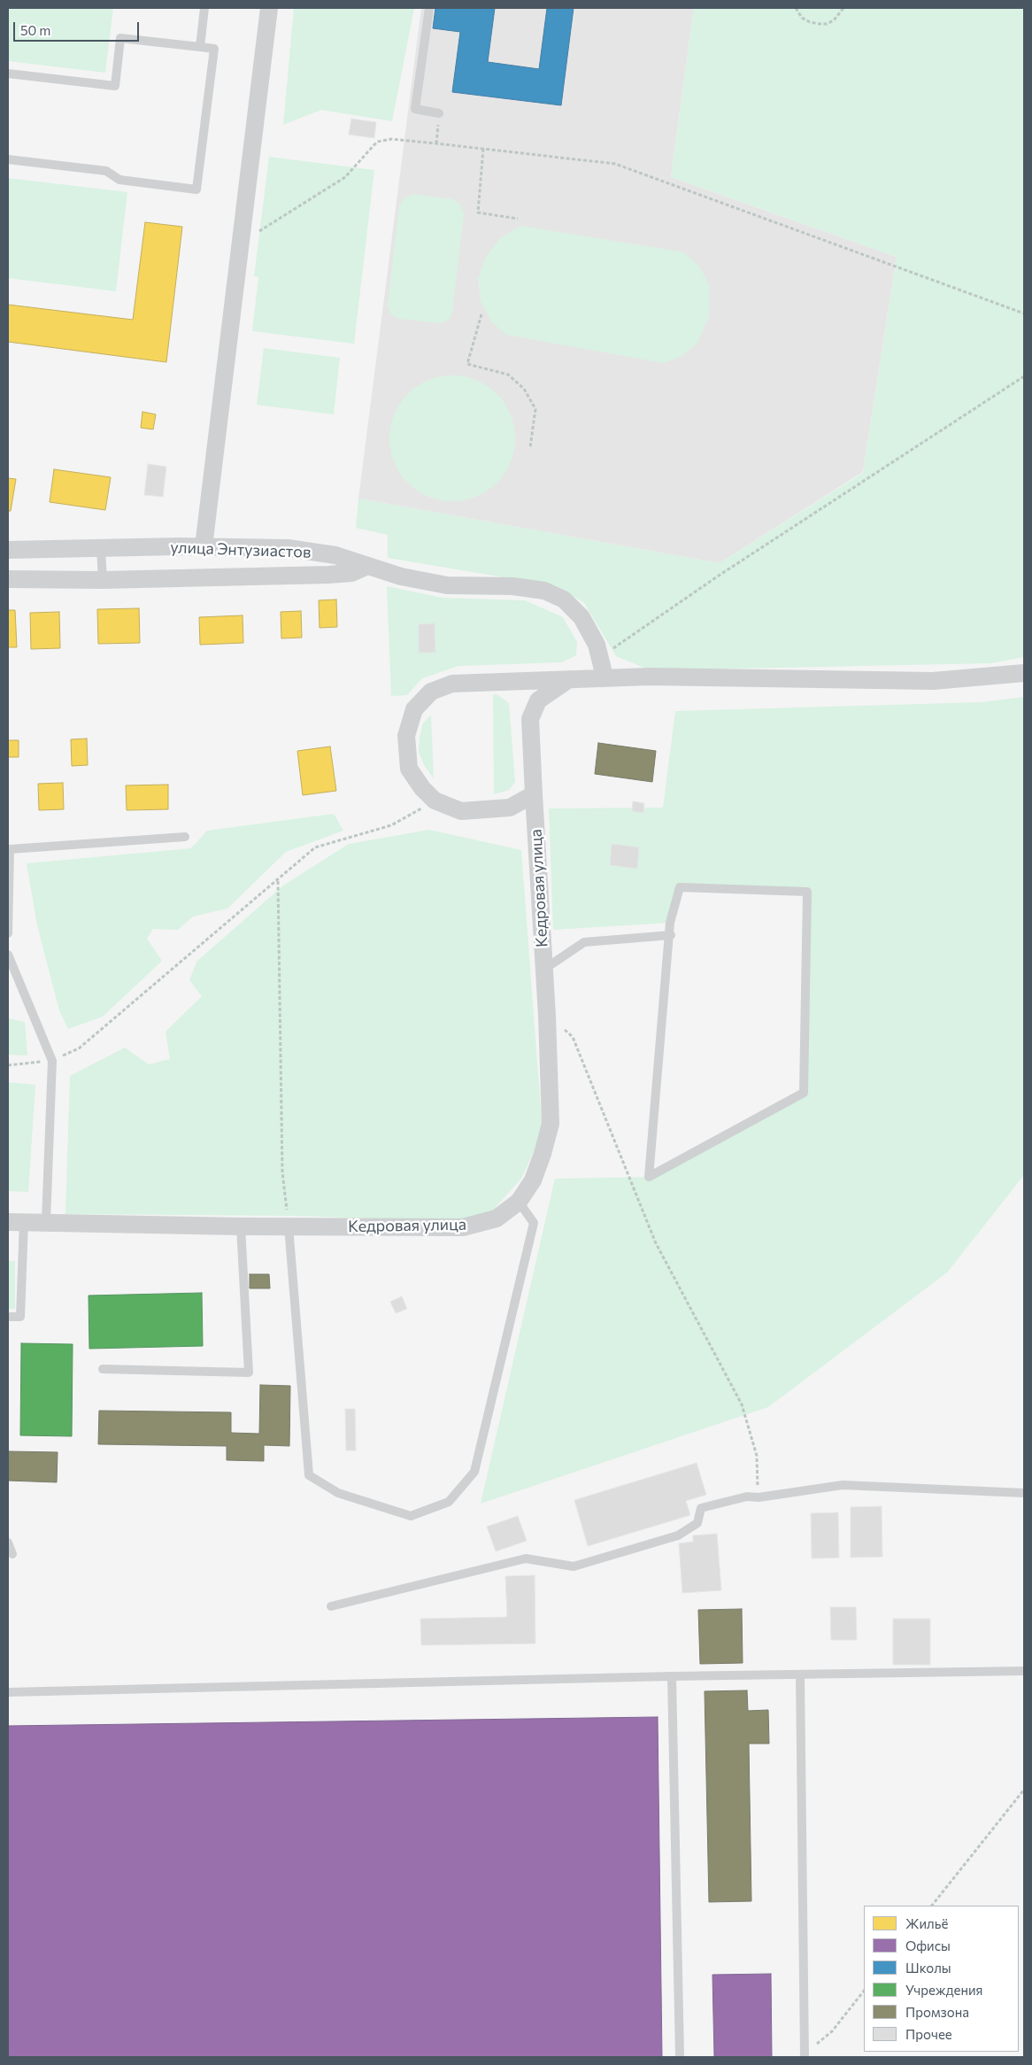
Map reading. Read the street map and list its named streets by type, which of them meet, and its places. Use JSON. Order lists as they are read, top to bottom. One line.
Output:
{"streets":{"street":["улица Энтузиастов","Кедровая улица"]},"legend":["Жильё","Офисы","Школы","Учреждения","Промзона","Прочее"],"scale_bar":"50 m"}
